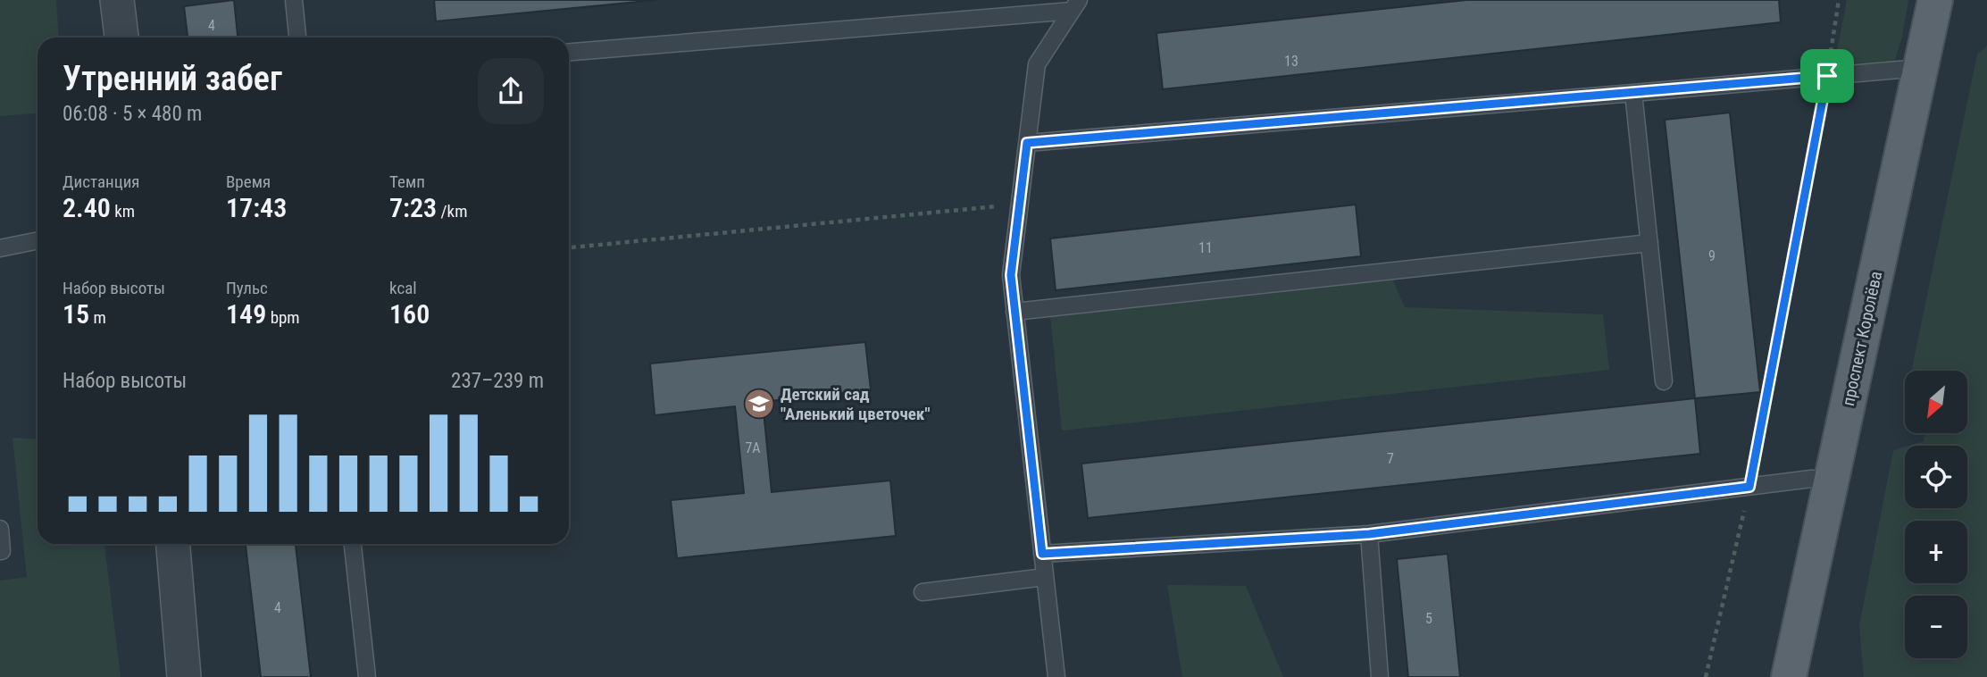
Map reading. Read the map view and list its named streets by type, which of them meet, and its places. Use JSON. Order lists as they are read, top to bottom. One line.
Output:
{"streets":{"main road":["проспект Королёва"]},"places":{"school or university":["Детский сад \"Аленький цветочек\""]},"house_numbers":["4","13","11","9","7А","7","4","5"],"north":"bottom left","page":{"heading":["Утренний забег","06:08 · 5 × 480 m"],"stats":[["Дистанция","2.40 km"],["Время","17:43"],["Темп","7:23 /km"],["Набор высоты","15 m"],["Пульс","149 bpm"],["kcal","160"]],"chart":["Набор высоты","237–239 m"],"map_buttons":["+","−"]}}
